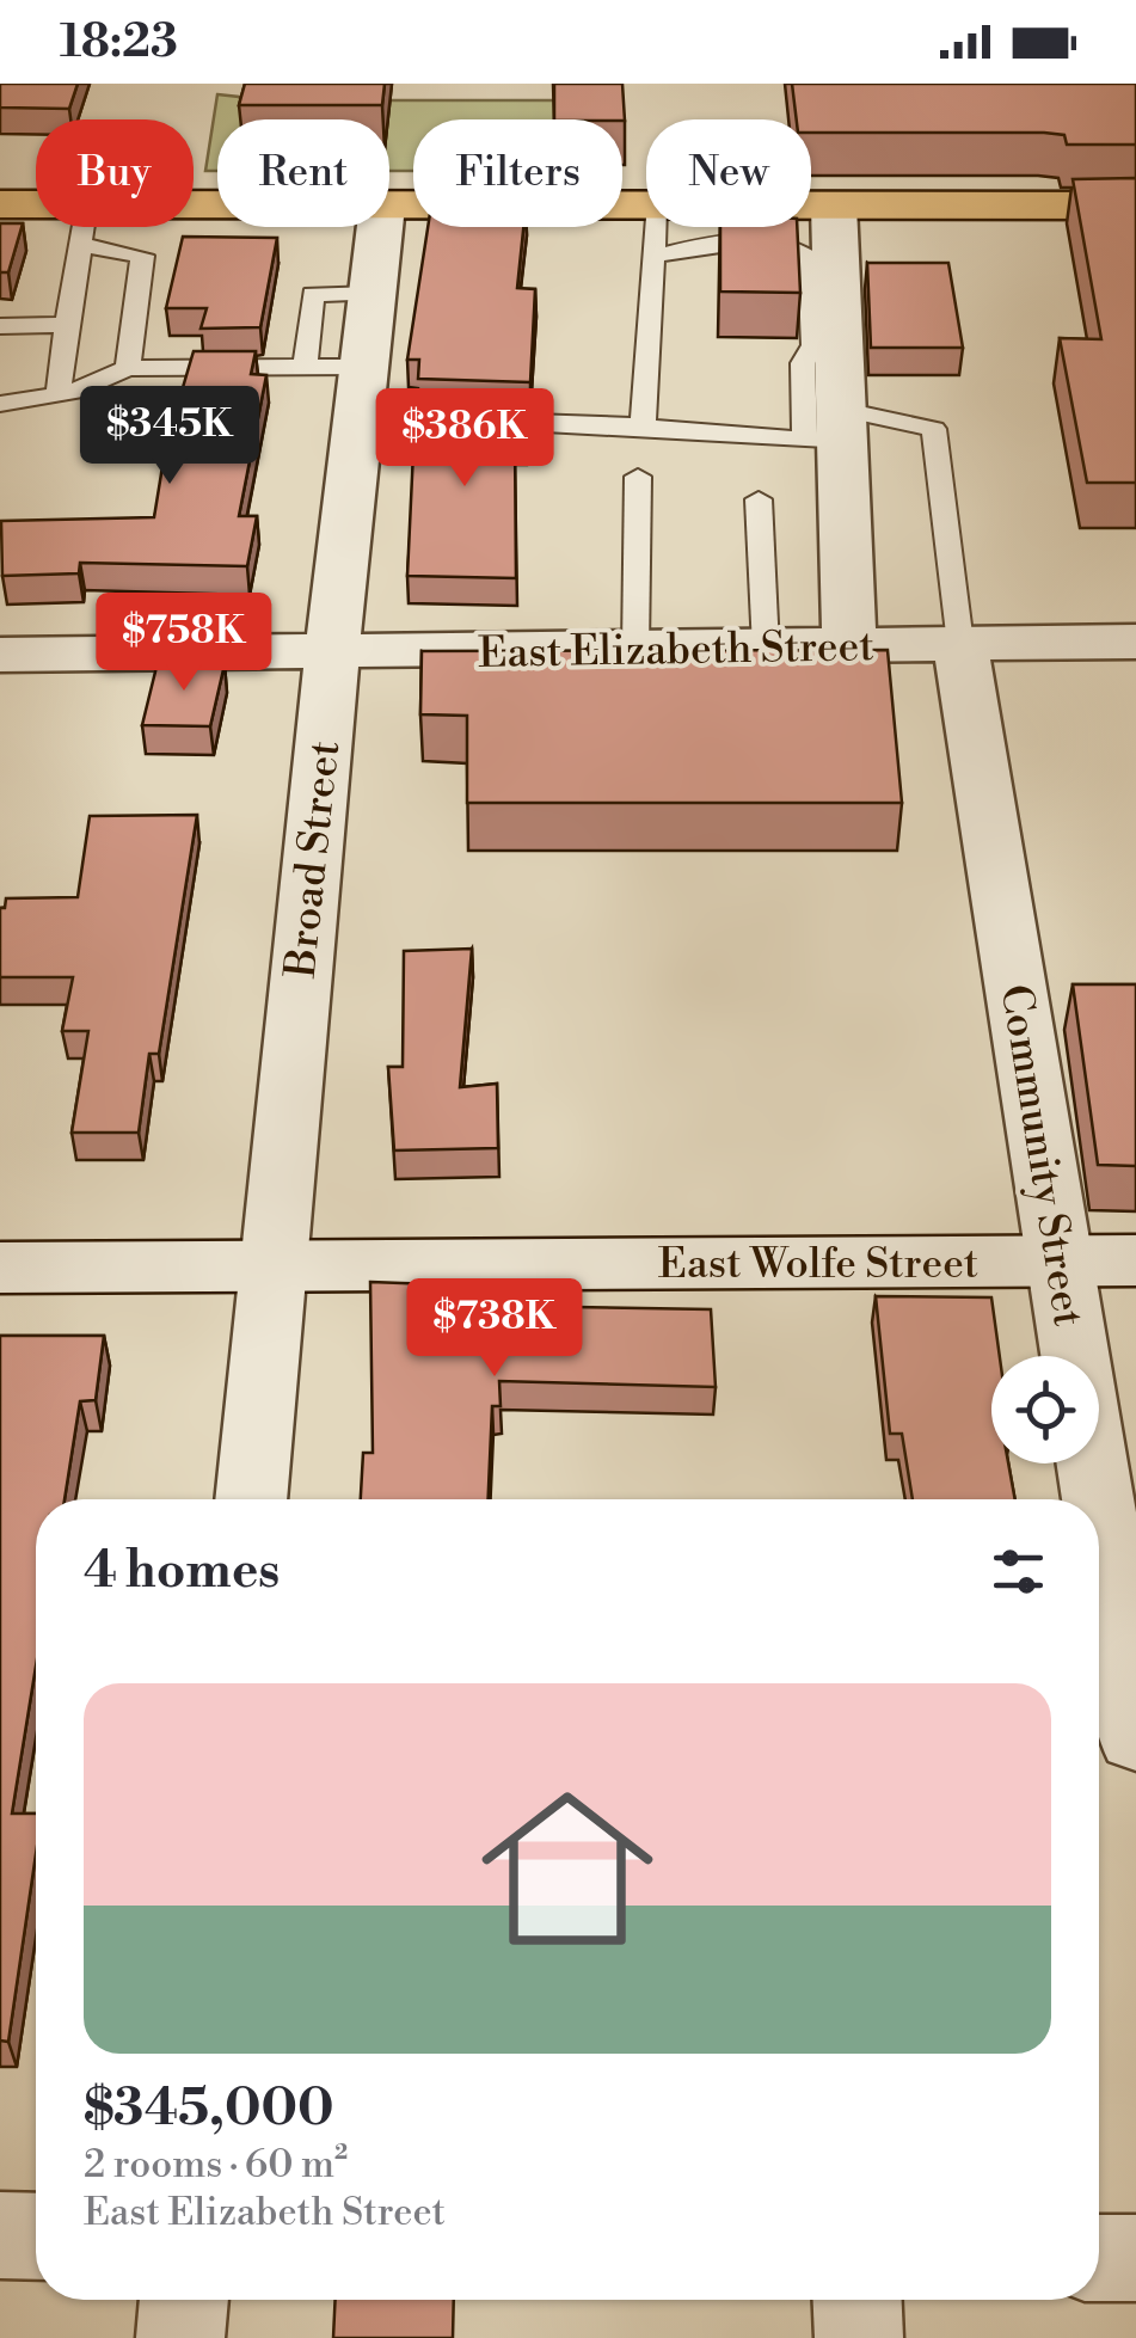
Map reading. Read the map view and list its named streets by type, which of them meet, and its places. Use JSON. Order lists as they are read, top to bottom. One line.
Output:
{"streets":{"street":["East Elizabeth Street","Broad Street","Community Street","East Wolfe Street"]},"crossings":[["East Elizabeth Street","Broad Street"],["East Elizabeth Street","Community Street"],["Broad Street","East Wolfe Street"],["Community Street","East Wolfe Street"]],"page":{"status":"18:23","chip":["Buy","Rent","Filters","New"],"price":["$345K","$386K","$758K","$738K"],"heading":"4 homes","list":[{"name":"$345,000","note":"2 rooms · 60 m² · East Elizabeth Street"}]}}
